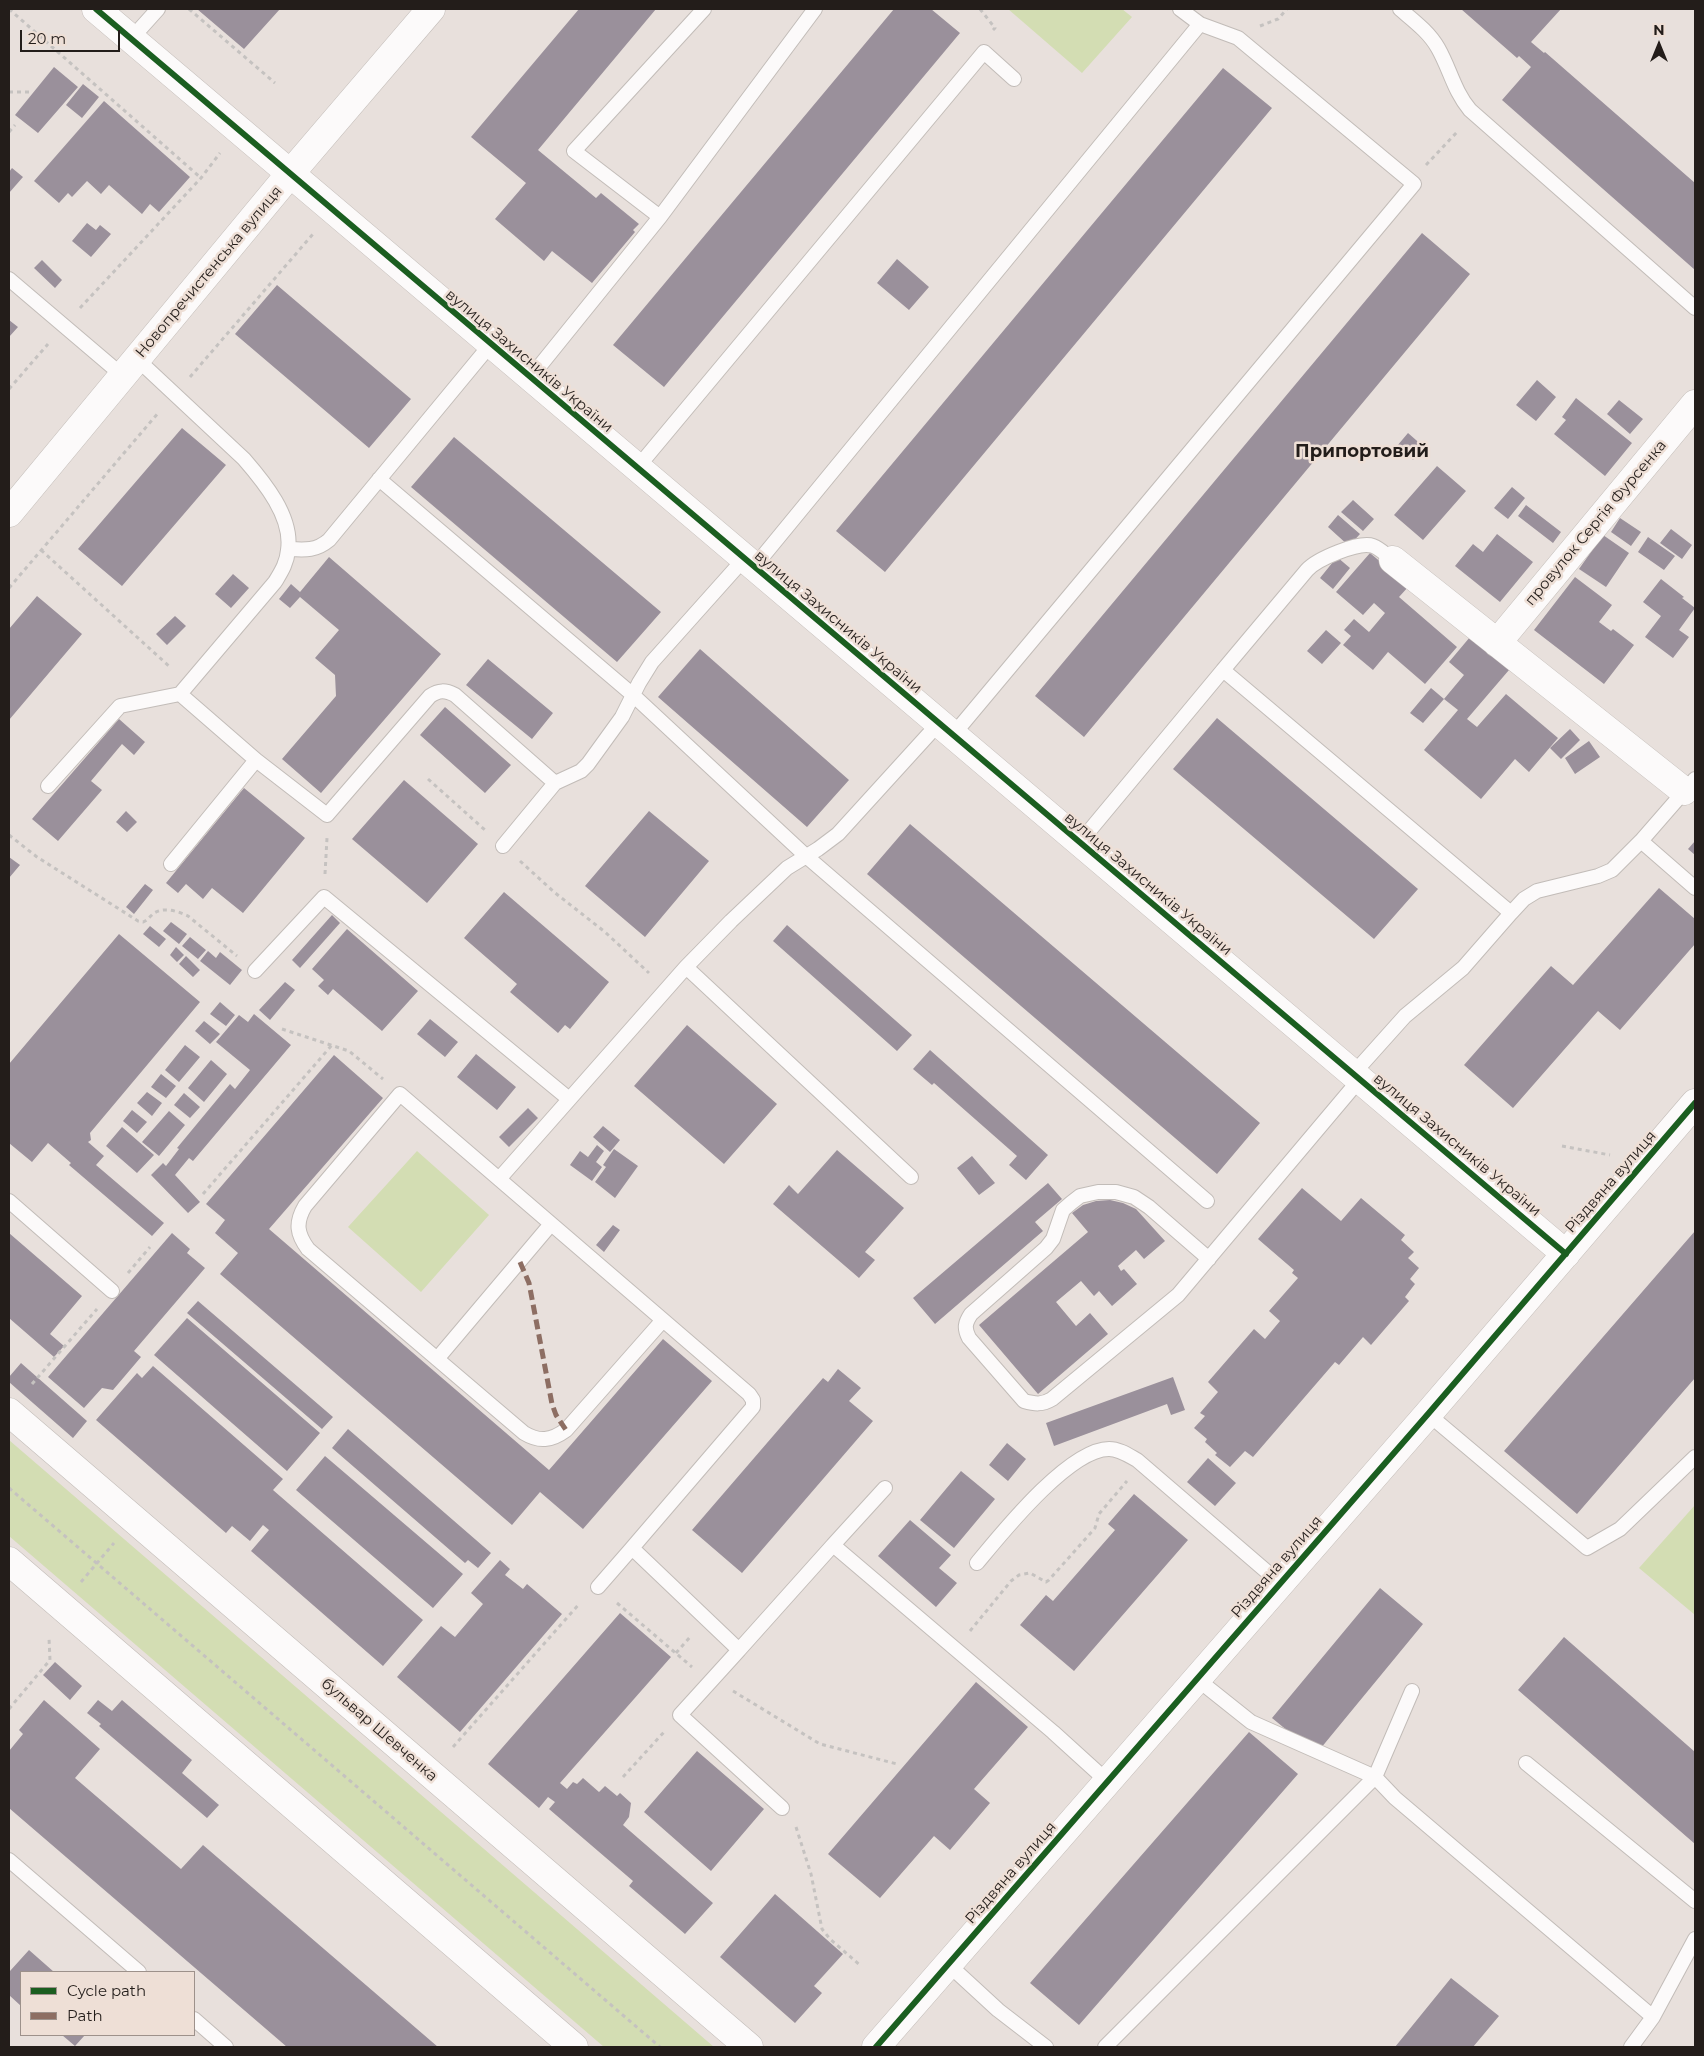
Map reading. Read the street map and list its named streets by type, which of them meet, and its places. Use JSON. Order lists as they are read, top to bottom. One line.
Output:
{"streets":{"street":["Новопречистенська вулиця","вулиця Захисників України","провулок Сергія Фурсенка","Різдвяна вулиця","бульвар Шевченка"]},"crossings":[["Новопречистенська вулиця","вулиця Захисників України"],["вулиця Захисників України","Різдвяна вулиця"]],"districts":["Припортовий"],"legend":["Cycle path","Path"],"scale_bar":"20 m","north":"top"}
